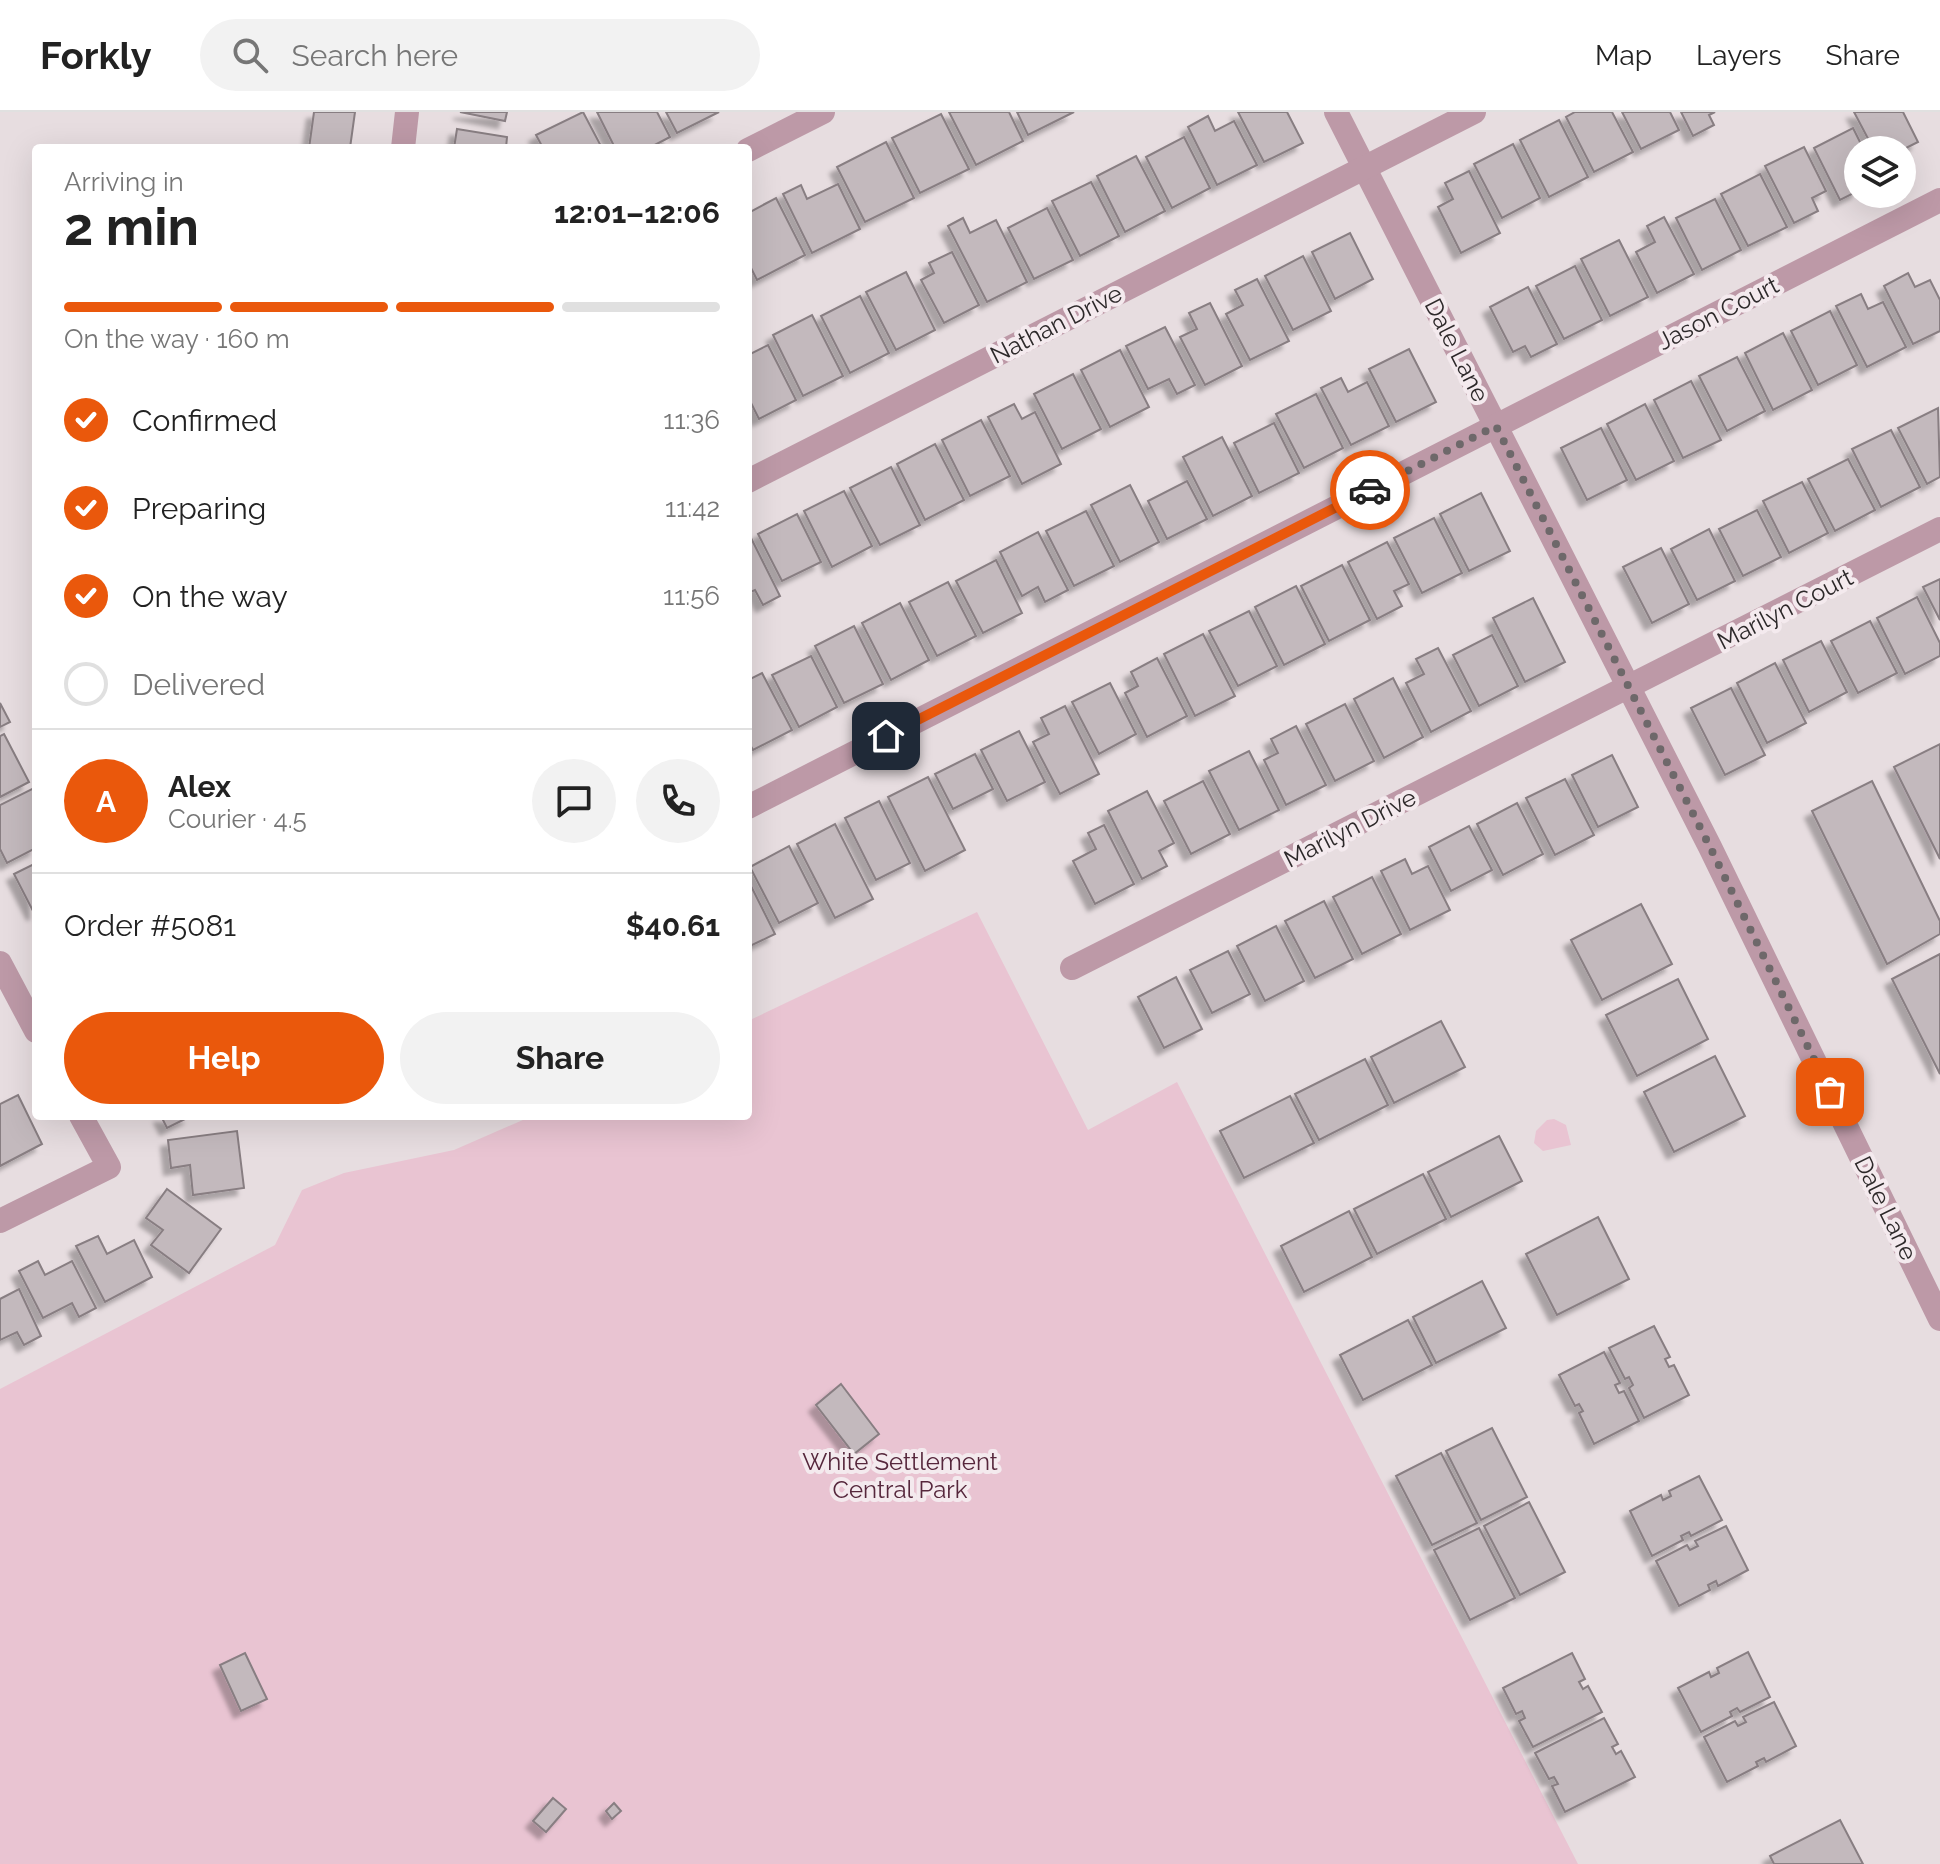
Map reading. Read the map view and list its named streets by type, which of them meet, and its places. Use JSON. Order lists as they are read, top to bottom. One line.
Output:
{"streets":{"street":["Jason Court","Nathan Drive","Dale Lane","Marilyn Court","Marilyn Drive"]},"crossings":[["Jason Court","Dale Lane"],["Nathan Drive","Dale Lane"],["Dale Lane","Marilyn Court"],["Dale Lane","Marilyn Drive"],["Marilyn Court","Marilyn Drive"]],"parks":["White Settlement Central Park"],"page":{"header":"Forkly","search":"Search here","nav":["Map","Layers","Share"],"heading":["2 min","Arriving in","12:01–12:06"],"panel":["Alex","Courier · 4.5","Order #5081","$40.61"],"bar":"On the way · 160 m","list":[["Confirmed","11:36"],["Preparing","11:42"],["On the way","11:56"],"Delivered"],"round":"A","buttons":["Help","Share"]}}
